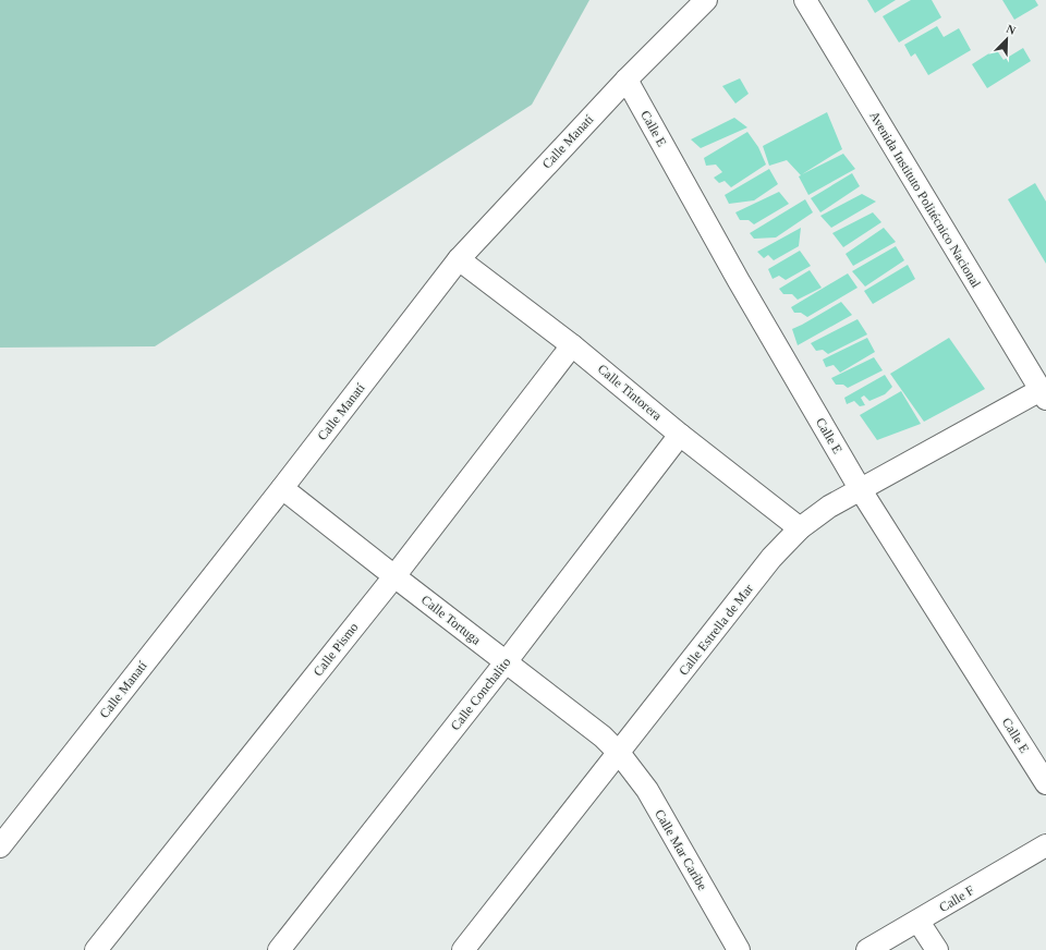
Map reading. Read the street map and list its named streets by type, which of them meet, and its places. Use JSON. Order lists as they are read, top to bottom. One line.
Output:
{"streets":{"street":["Calle E","Calle Manatí","Avenida Instituto Politécnico Nacional","Calle Tintorera","Calle Tortuga","Calle Estrella de Mar","Calle Pismo","Calle Conchalito","Calle Mar Caribe","Calle F"]},"crossings":[["Calle E","Calle Manatí"],["Calle E","Calle Estrella de Mar"],["Calle Manatí","Calle Tintorera"],["Calle Manatí","Calle Tortuga"],["Avenida Instituto Politécnico Nacional","Calle Estrella de Mar"],["Calle Tintorera","Calle Estrella de Mar"],["Calle Tintorera","Calle Pismo"],["Calle Tintorera","Calle Conchalito"],["Calle Tortuga","Calle Estrella de Mar"],["Calle Tortuga","Calle Pismo"],["Calle Tortuga","Calle Conchalito"],["Calle Tortuga","Calle Mar Caribe"],["Calle Estrella de Mar","Calle Mar Caribe"]],"north":"top right"}
